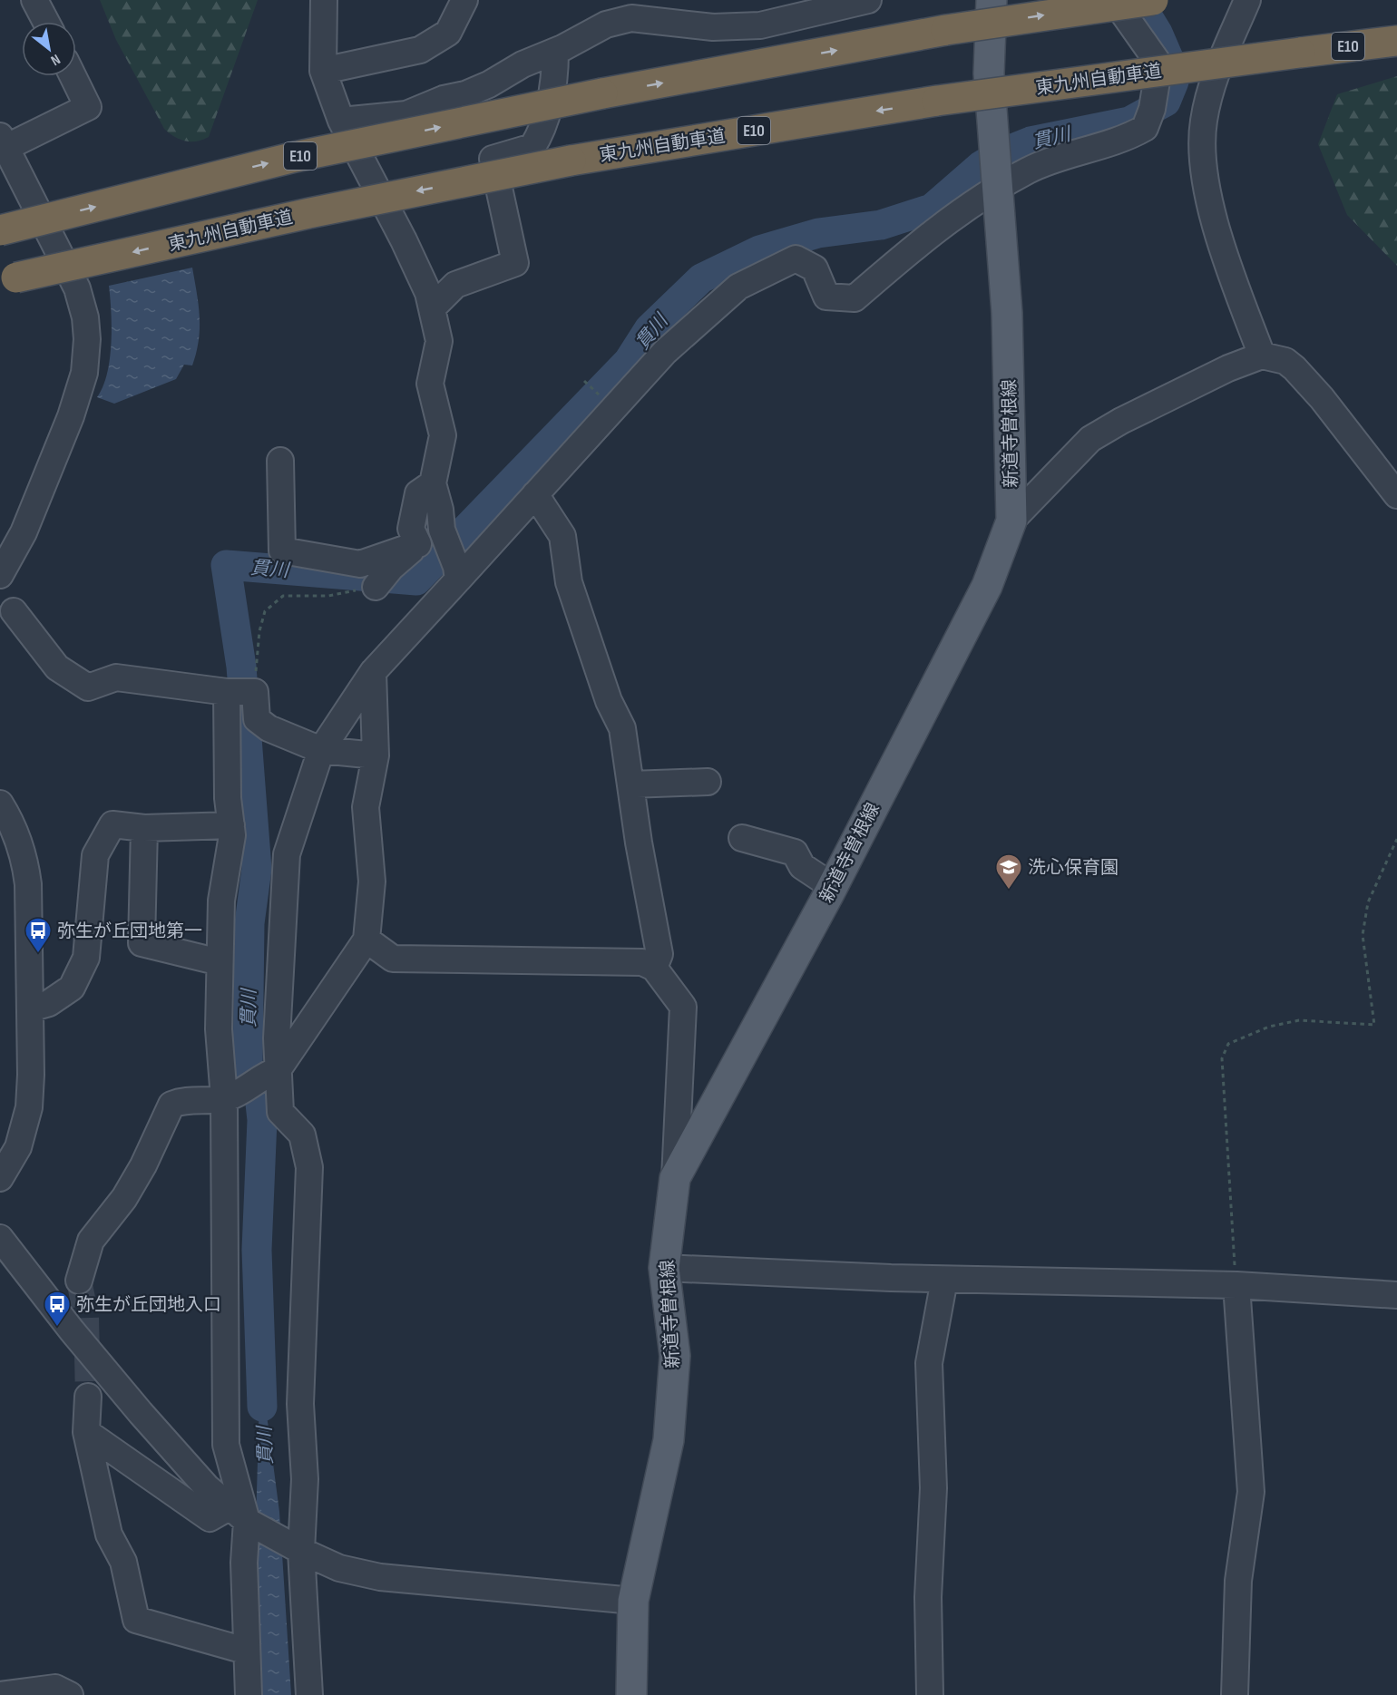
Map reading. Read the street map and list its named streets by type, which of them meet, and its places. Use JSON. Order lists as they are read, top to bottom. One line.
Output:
{"streets":{"highway":["E10","東九州自動車道"],"main road":["新道寺曽根線"]},"water":["貫川"],"places":{"school or university":["洗心保育園"],"bus stop":["弥生が丘団地第一","弥生が丘団地入口"]},"north":"bottom right"}
